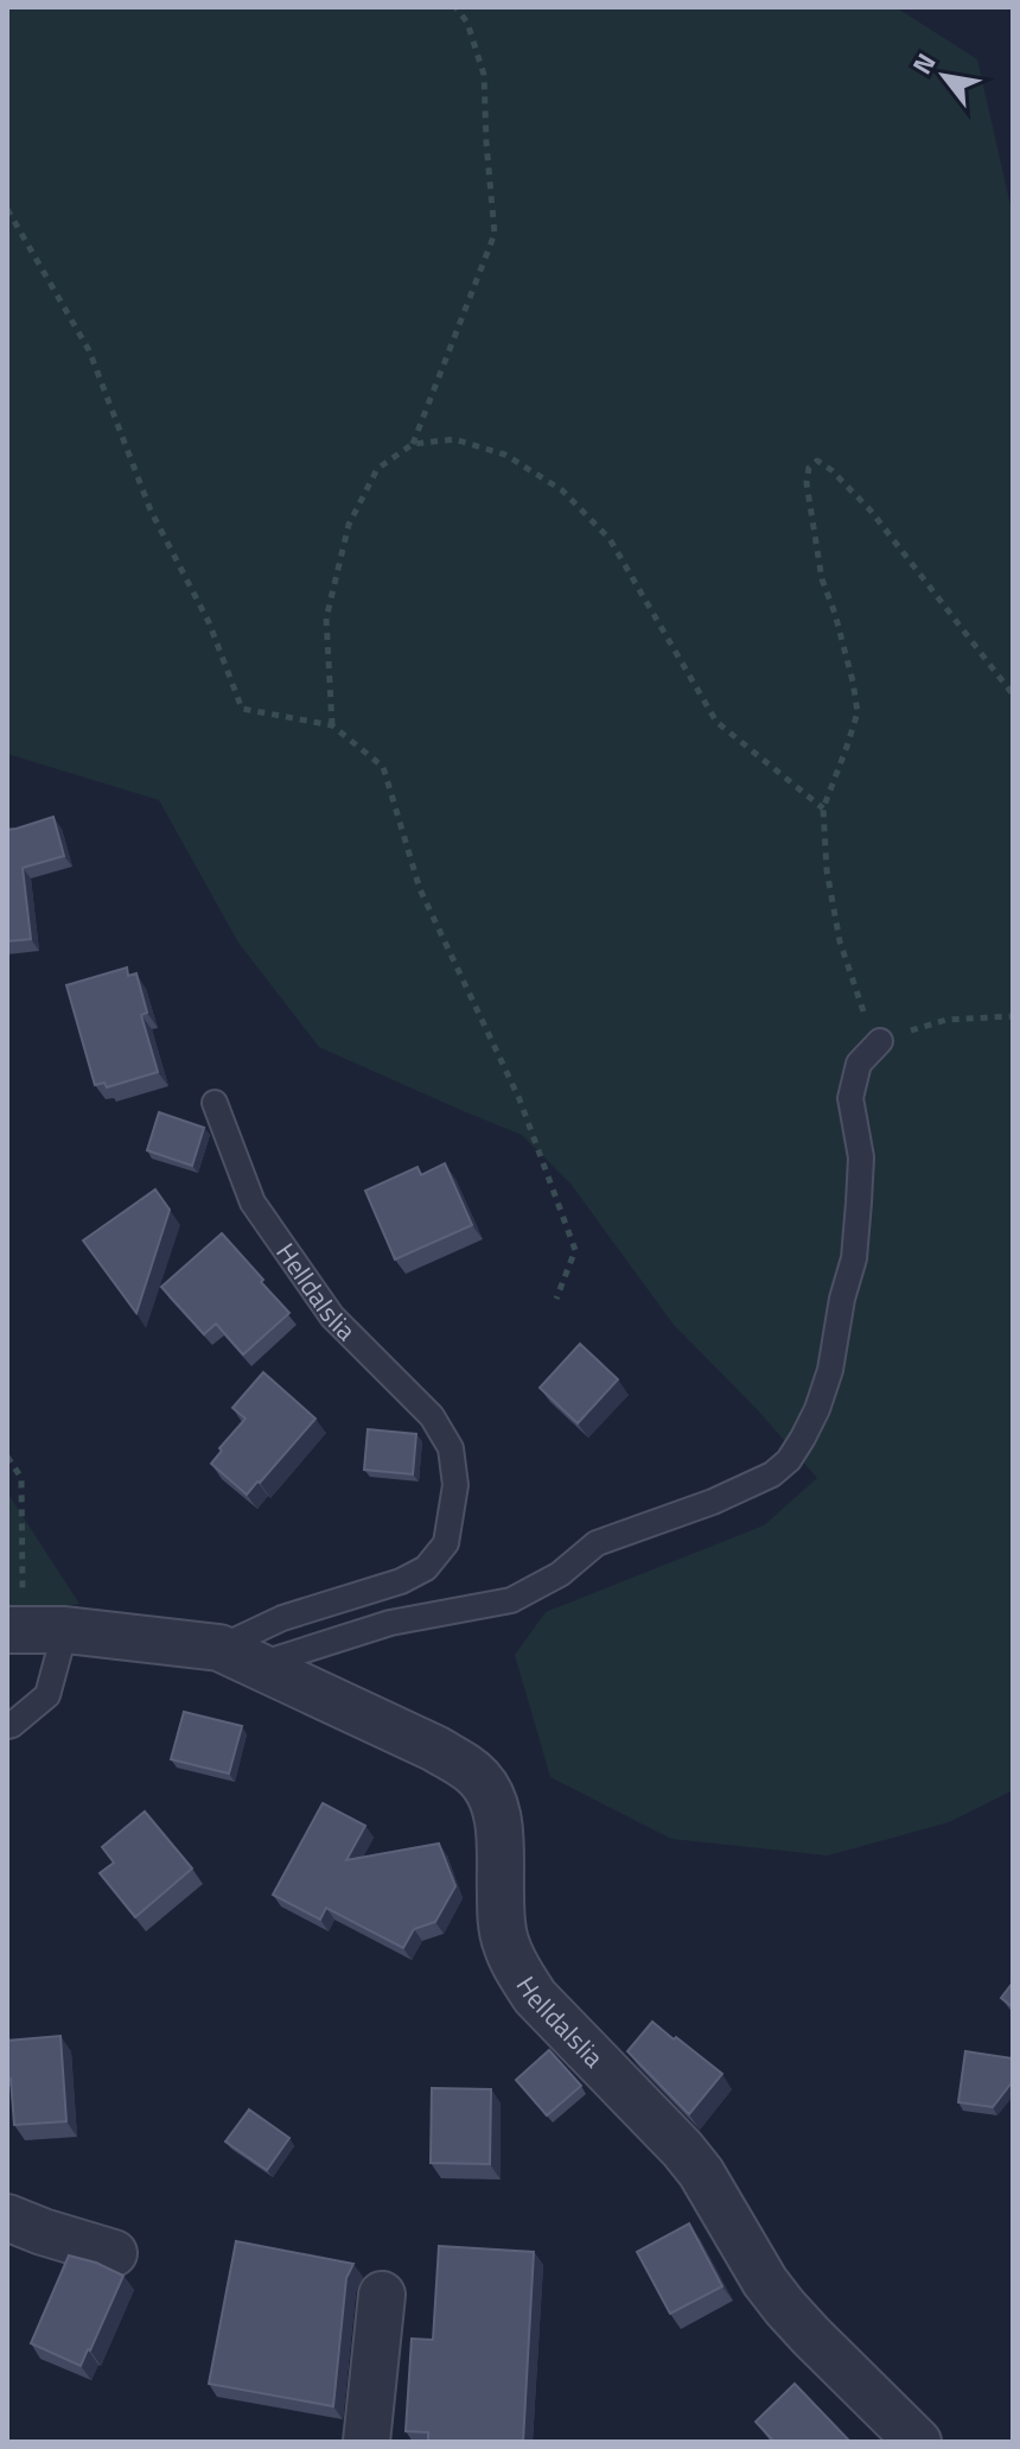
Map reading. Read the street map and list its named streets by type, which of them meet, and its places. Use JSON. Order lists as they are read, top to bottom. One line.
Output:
{"streets":{"street":["Helldalslia"]},"north":"top left"}
